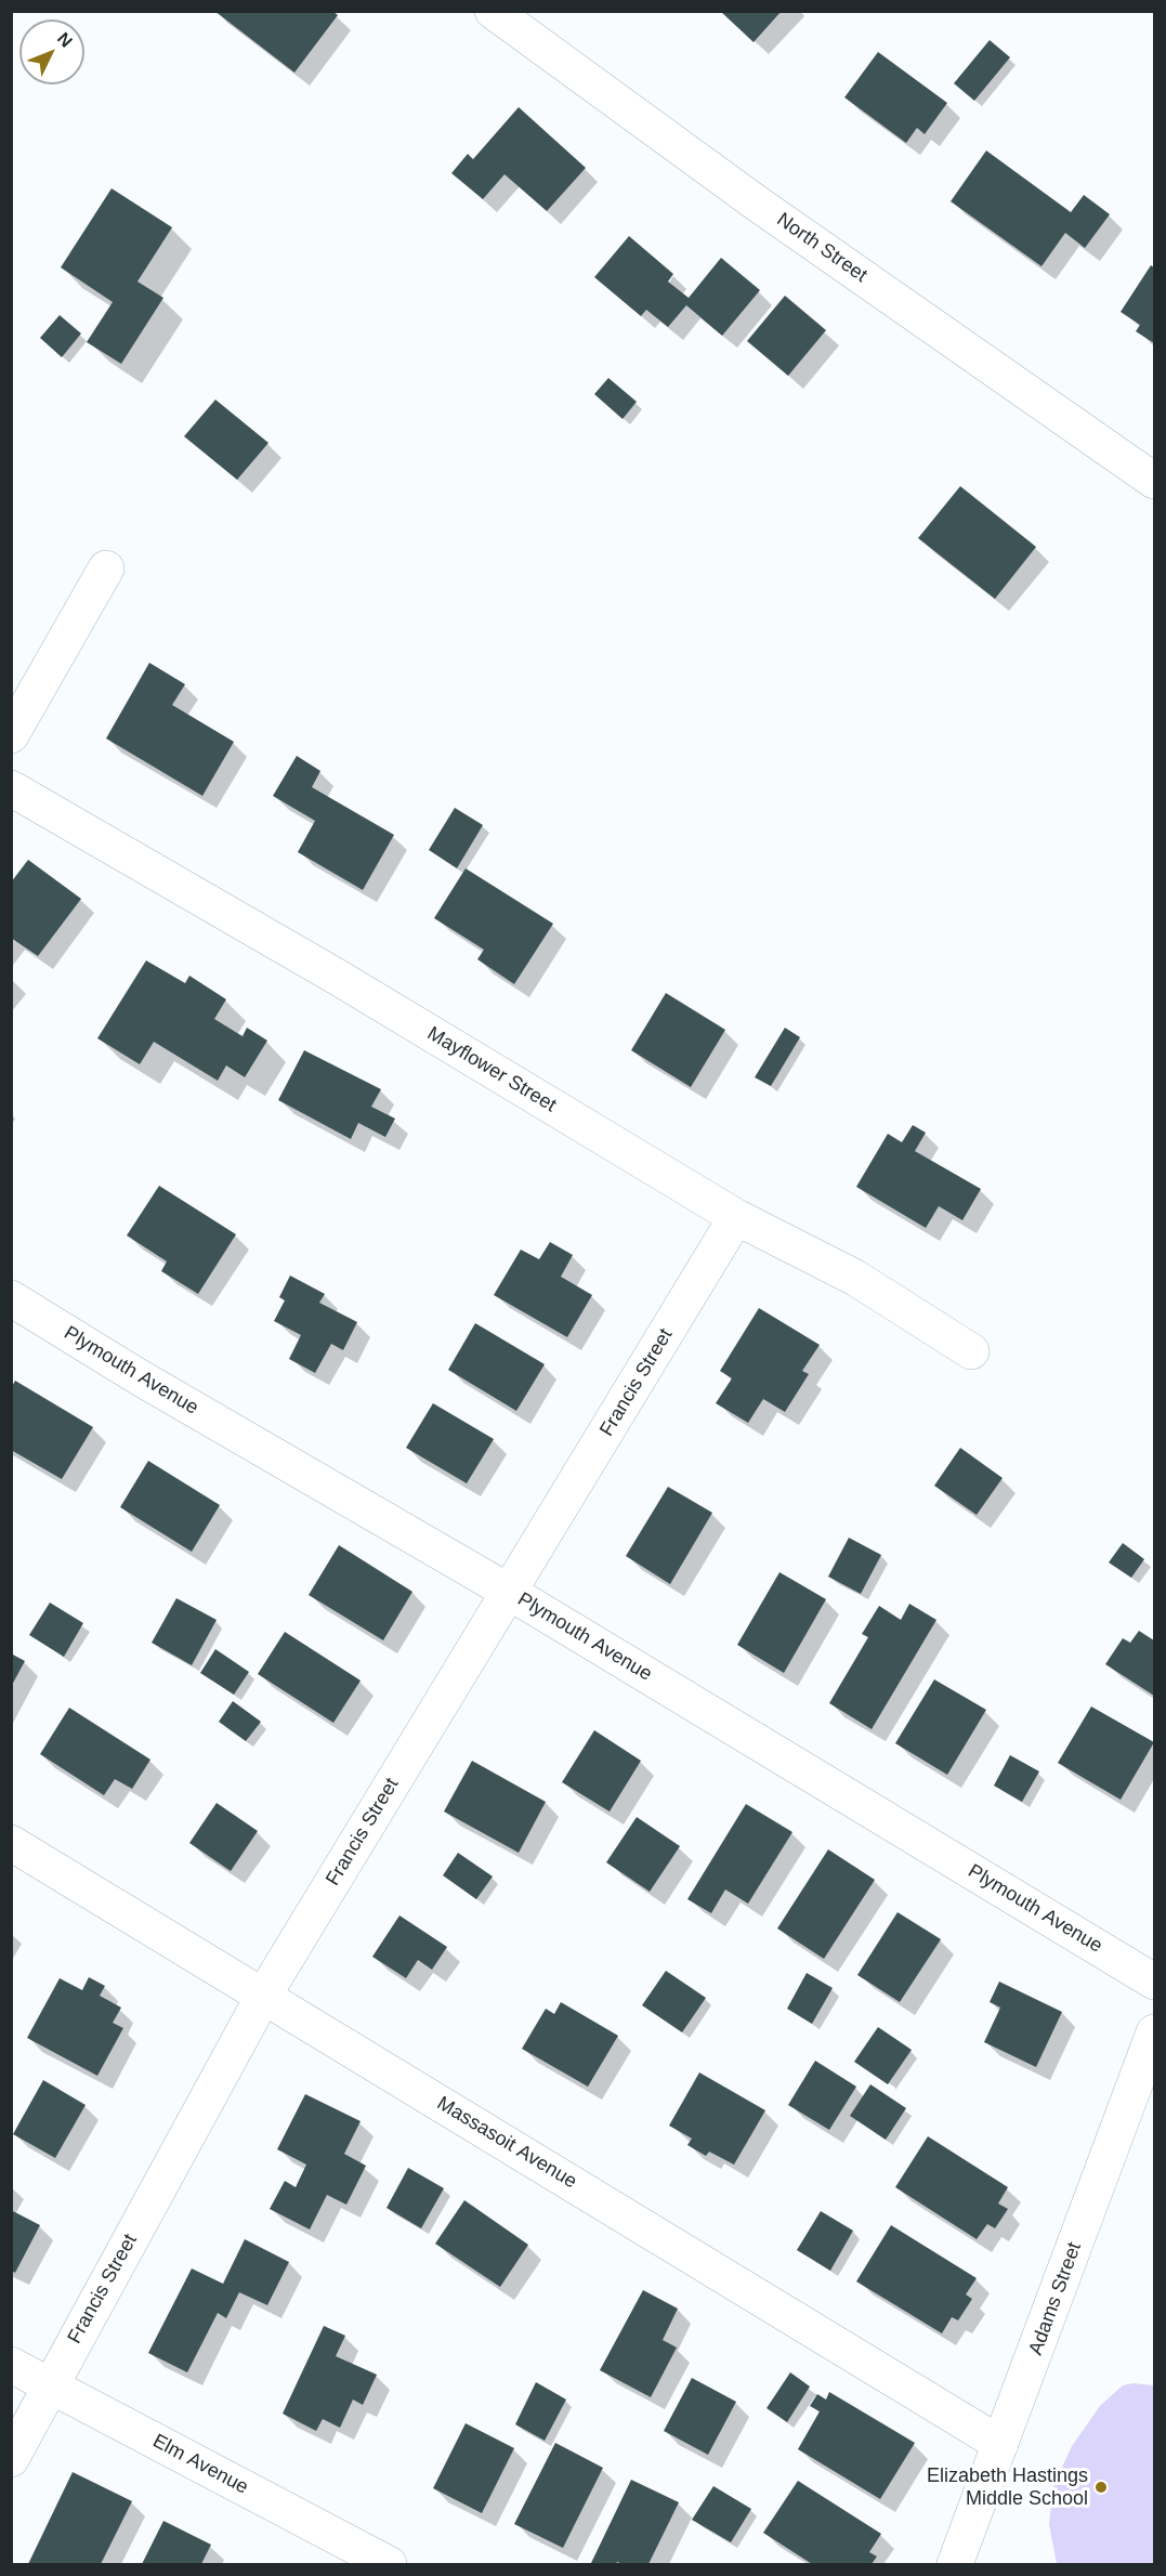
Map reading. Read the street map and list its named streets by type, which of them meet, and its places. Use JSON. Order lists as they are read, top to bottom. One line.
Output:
{"streets":{"street":["North Street","Mayflower Street","Plymouth Avenue","Francis Street","Massasoit Avenue","Adams Street","Elm Avenue"]},"crossings":[["Mayflower Street","Francis Street"],["Plymouth Avenue","Francis Street"],["Francis Street","Massasoit Avenue"],["Francis Street","Elm Avenue"],["Massasoit Avenue","Adams Street"]],"places":["Elizabeth Hastings Middle School"],"north":"top right"}
